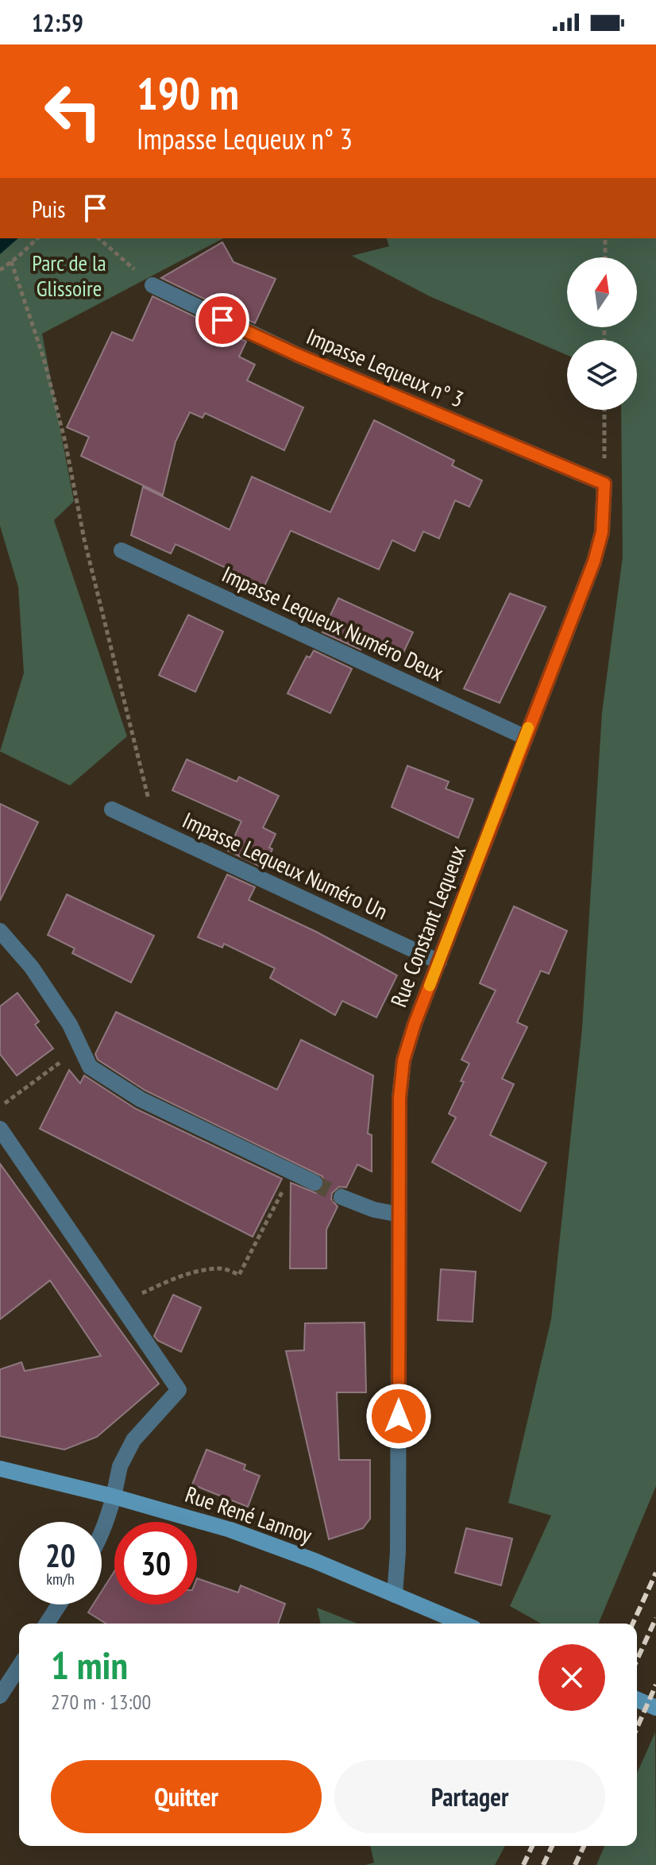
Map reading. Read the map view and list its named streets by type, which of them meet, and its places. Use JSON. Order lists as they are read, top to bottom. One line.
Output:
{"streets":{"street":["Impasse Lequeux n° 3","Impasse Lequeux Numéro Deux","Impasse Lequeux Numéro Un","Rue Constant Lequeux","Rue René Lannoy"]},"crossings":[["Impasse Lequeux n° 3","Rue Constant Lequeux"],["Impasse Lequeux Numéro Deux","Rue Constant Lequeux"],["Impasse Lequeux Numéro Un","Rue Constant Lequeux"],["Rue Constant Lequeux","Rue René Lannoy"]],"parks":["Parc de la Glissoire"],"north":"top","page":{"status":"12:59","turn":["190 m","Impasse Lequeux n° 3"],"then":"Puis","speed":"20 km/h","limit":"30","heading":["1 min","270 m · 13:00"],"buttons":["Quitter","Partager"]}}
